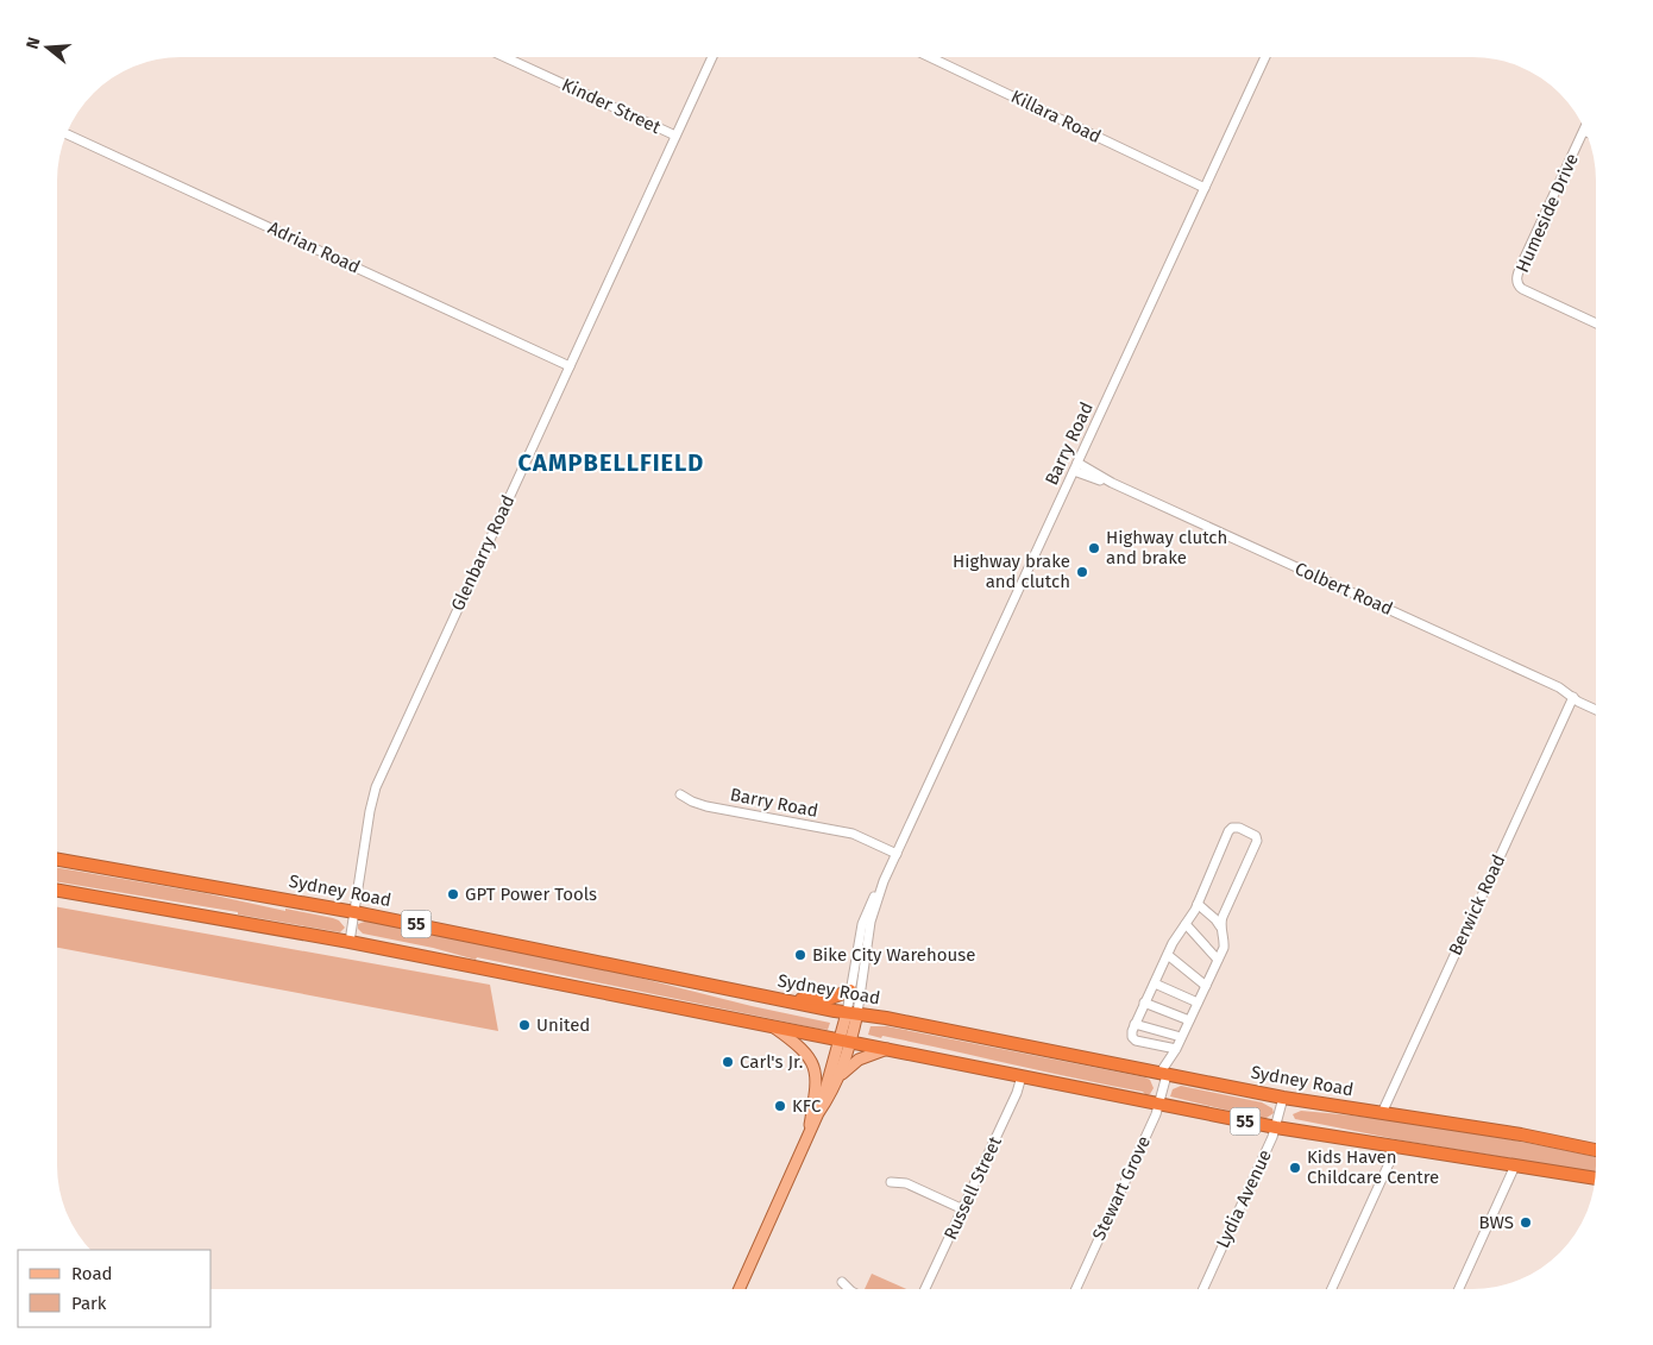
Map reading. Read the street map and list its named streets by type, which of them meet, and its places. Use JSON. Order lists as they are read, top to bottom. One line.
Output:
{"streets":{"highway":["Sydney Road","55"],"main road":["Barry Road"],"street":["Kinder Street","Killara Road","Humeside Drive","Adrian Road","Glenbarry Road","Colbert Road","Berwick Road","Russell Street","Stewart Grove","Lydia Avenue"]},"crossings":[["Kinder Street","Glenbarry Road"],["Killara Road","Barry Road"],["Adrian Road","Glenbarry Road"],["Barry Road","Colbert Road"],["Barry Road","Sydney Road"],["Barry Road","55"],["Glenbarry Road","Sydney Road"],["Glenbarry Road","55"],["Colbert Road","Berwick Road"],["Sydney Road","Berwick Road"],["Sydney Road","Stewart Grove"],["Sydney Road","Lydia Avenue"],["55","Russell Street"],["55","Stewart Grove"],["55","Lydia Avenue"]],"districts":["CAMPBELLFIELD"],"places":["Highway clutch and brake","Highway brake and clutch","GPT Power Tools","Bike City Warehouse","United","Carl's Jr.","KFC","Kids Haven Childcare Centre","BWS"],"legend":["Road","Park"],"north":"left"}
